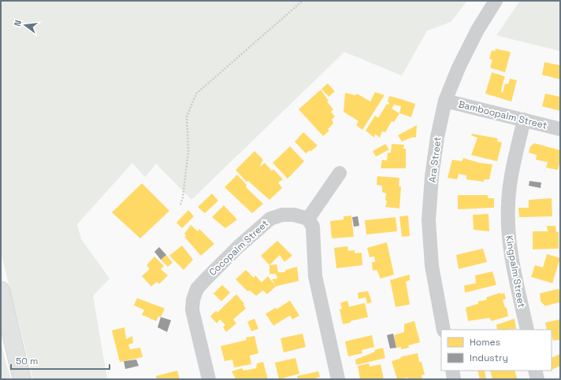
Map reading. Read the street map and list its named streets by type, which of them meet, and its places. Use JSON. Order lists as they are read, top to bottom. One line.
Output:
{"streets":{"street":["Bamboopalm Street","Ara Street","Cocopalm Street","Kingpalm Street"]},"crossings":[["Bamboopalm Street","Ara Street"],["Bamboopalm Street","Kingpalm Street"]],"legend":["Homes","Industry"],"scale_bar":"50 m","north":"left"}
